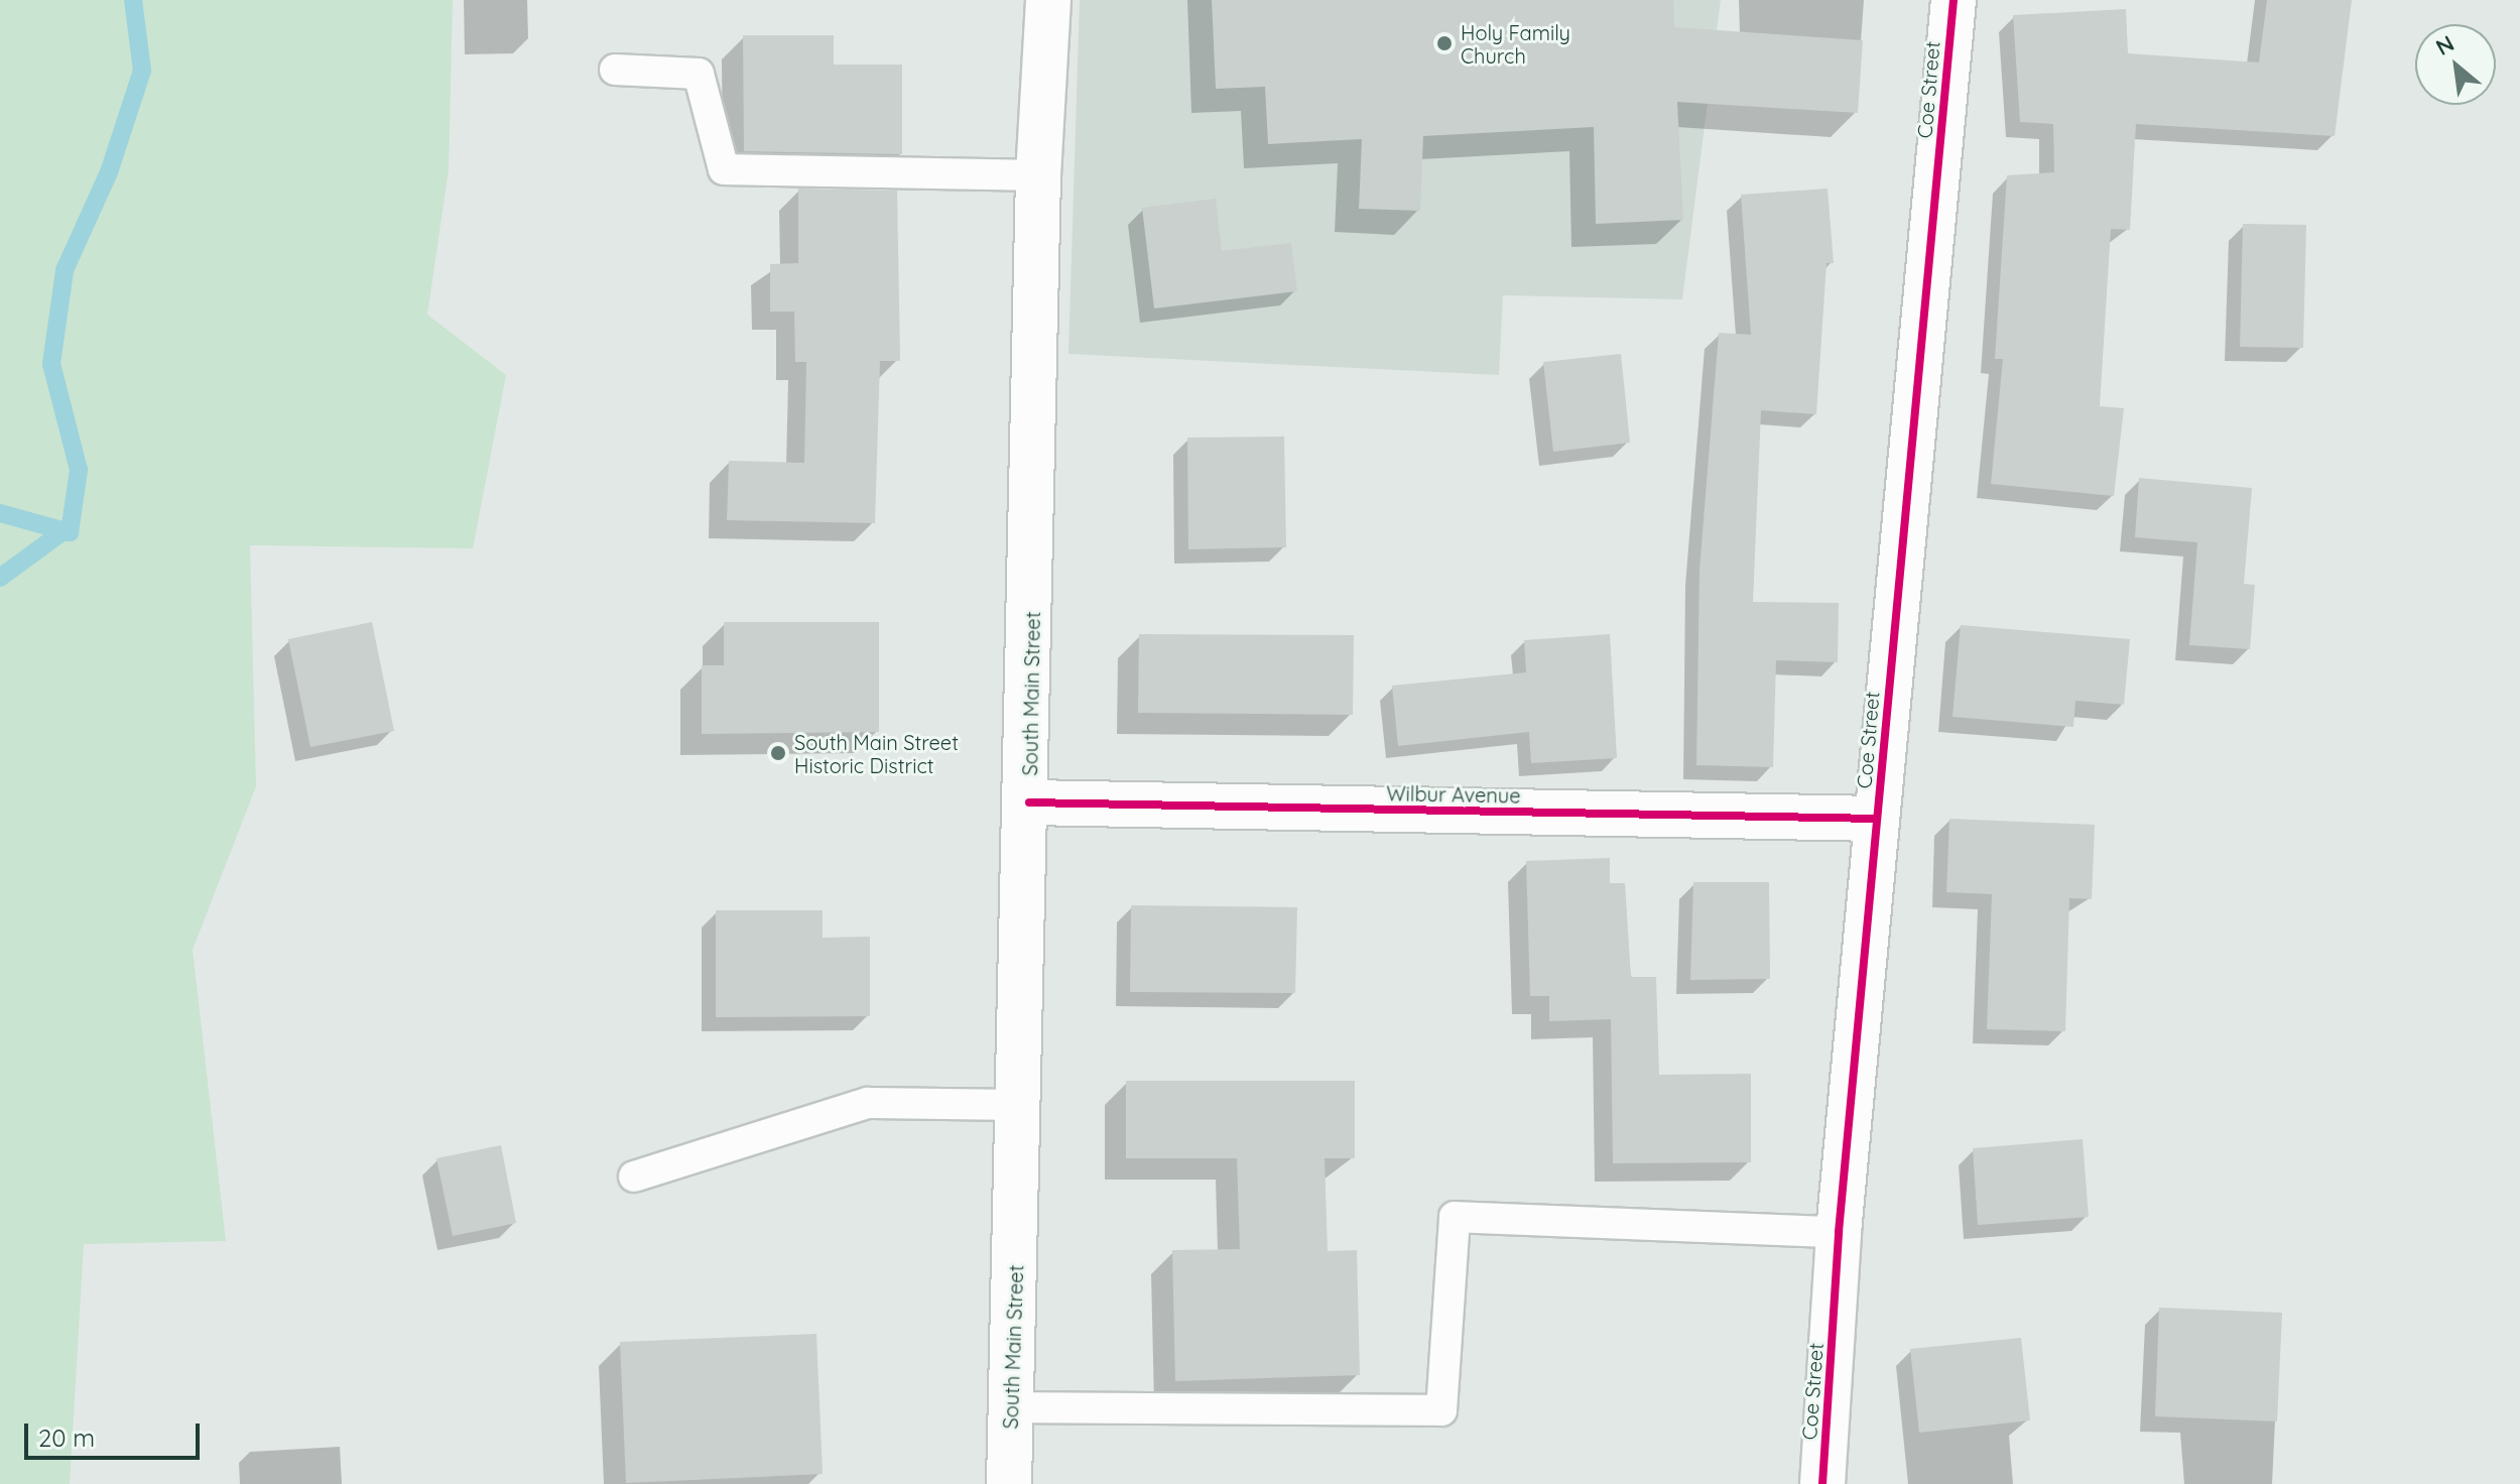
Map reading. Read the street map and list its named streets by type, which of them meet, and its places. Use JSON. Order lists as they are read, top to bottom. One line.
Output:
{"streets":{"street":["Coe Street","South Main Street","Wilbur Avenue"]},"crossings":[["Coe Street","Wilbur Avenue"],["South Main Street","Wilbur Avenue"]],"places":["Holy Family Church","South Main Street Historic District"],"scale_bar":"20 m","north":"top left"}
